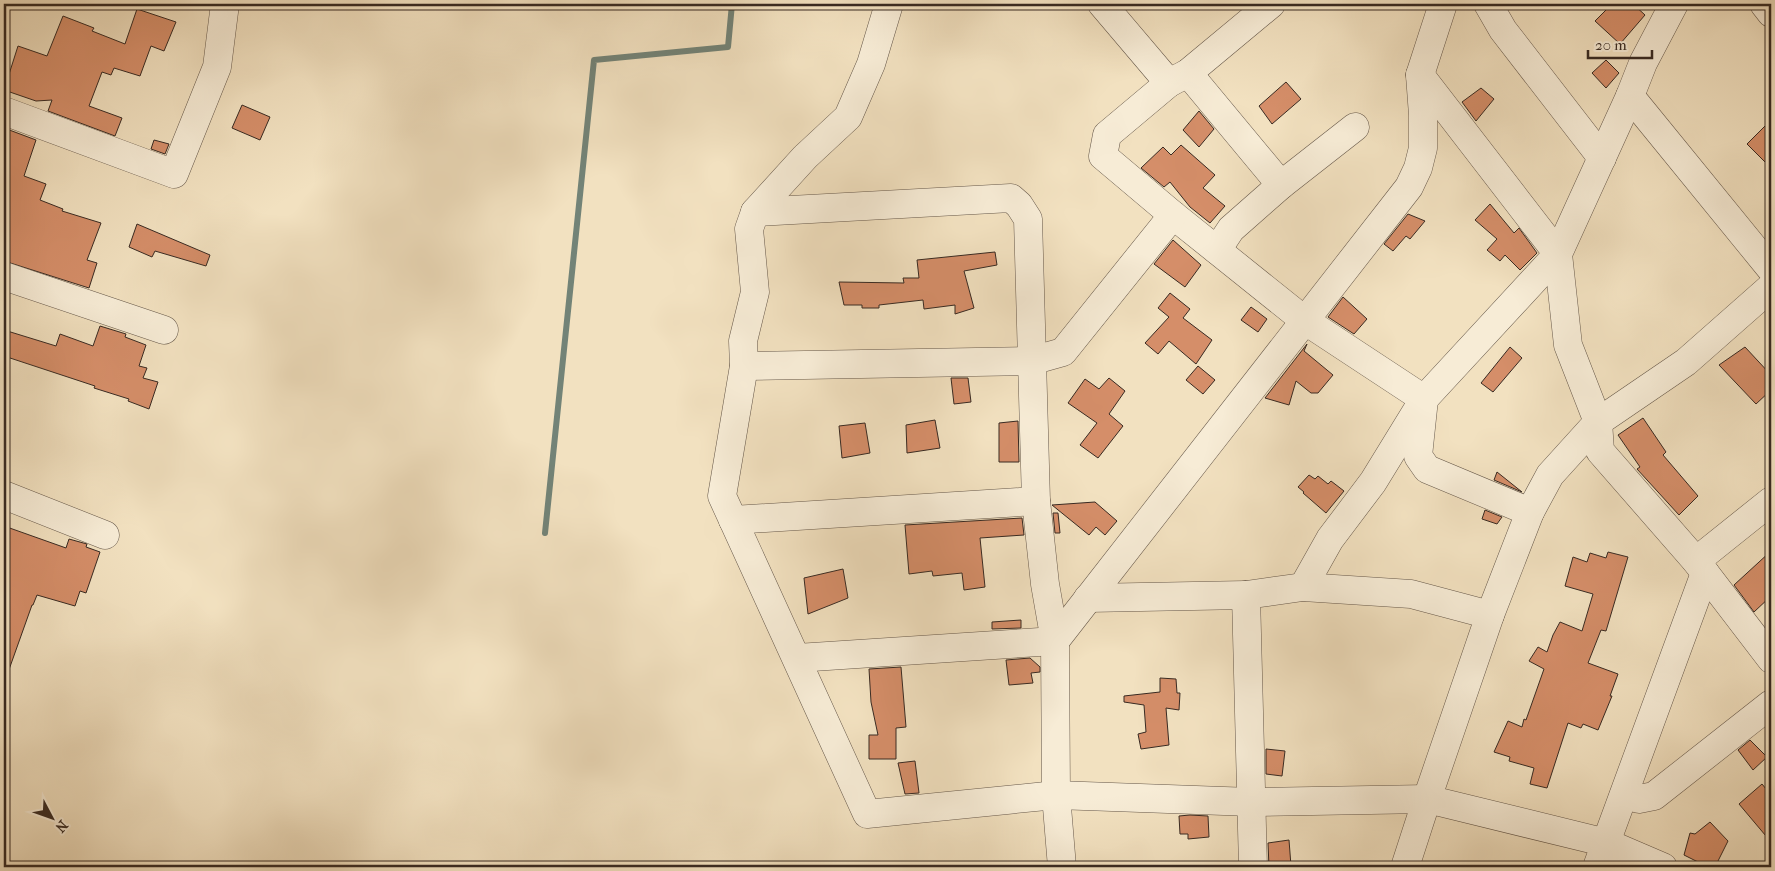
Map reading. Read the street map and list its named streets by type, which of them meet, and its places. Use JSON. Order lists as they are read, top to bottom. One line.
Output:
{"scale_bar":"20 m","north":"bottom right"}
